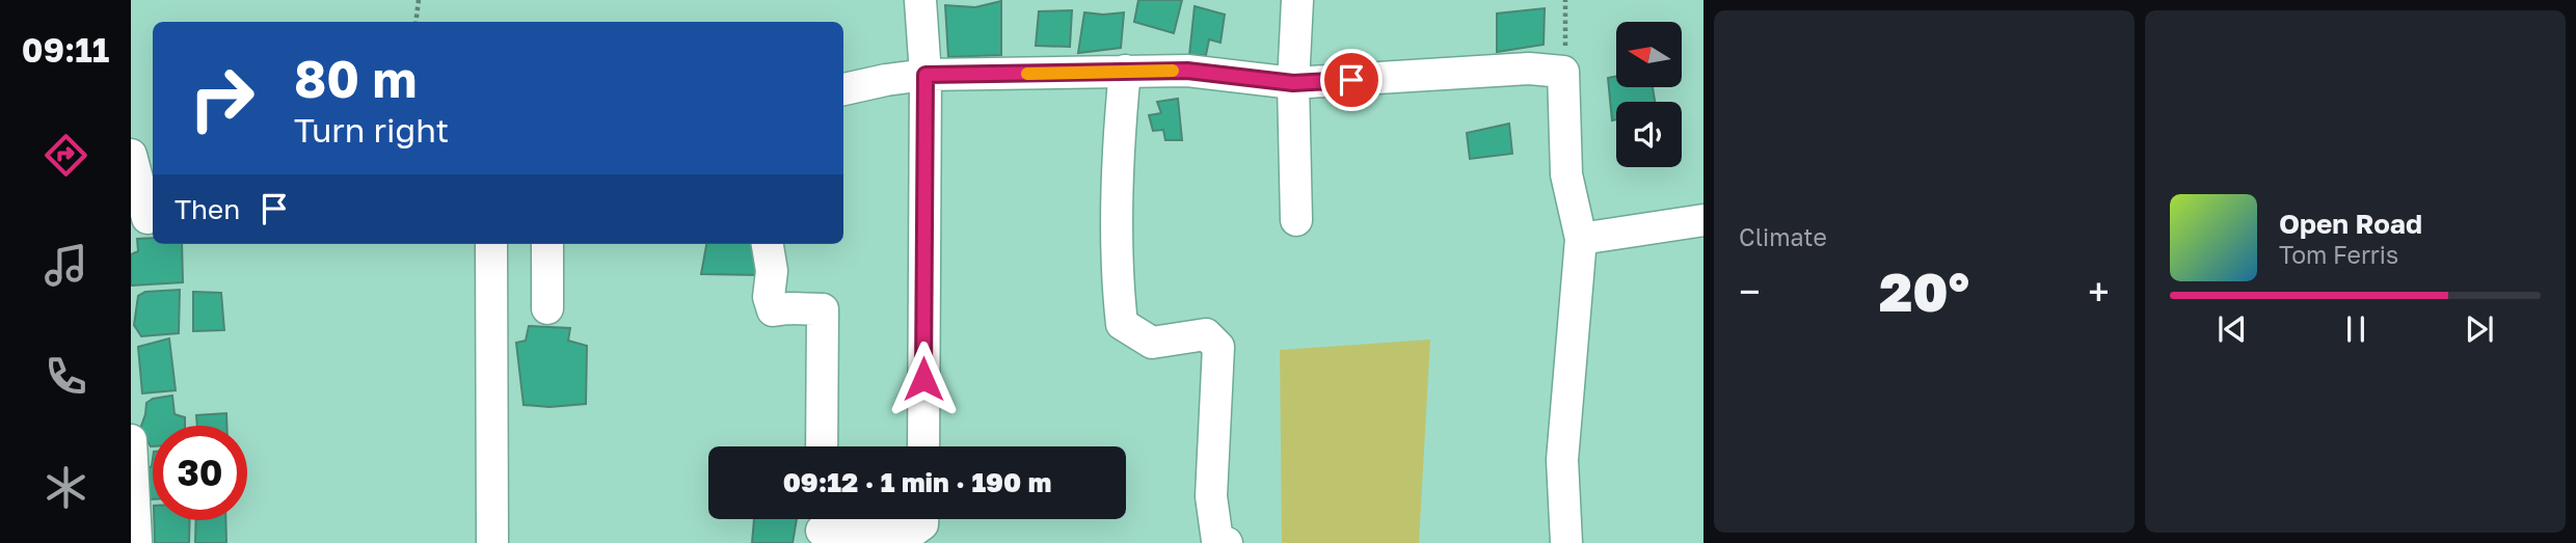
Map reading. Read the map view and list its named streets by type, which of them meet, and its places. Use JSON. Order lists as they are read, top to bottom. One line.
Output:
{"north":"left","page":{"tabs":"09:11","tile":"Climate","turn":["80 m","Turn right"],"then":"Then","song":["Open Road","Tom Ferris"],"heat":["−","20°","+"],"limit":"30","trip":"09:12 · 1 min · 190 m"}}
